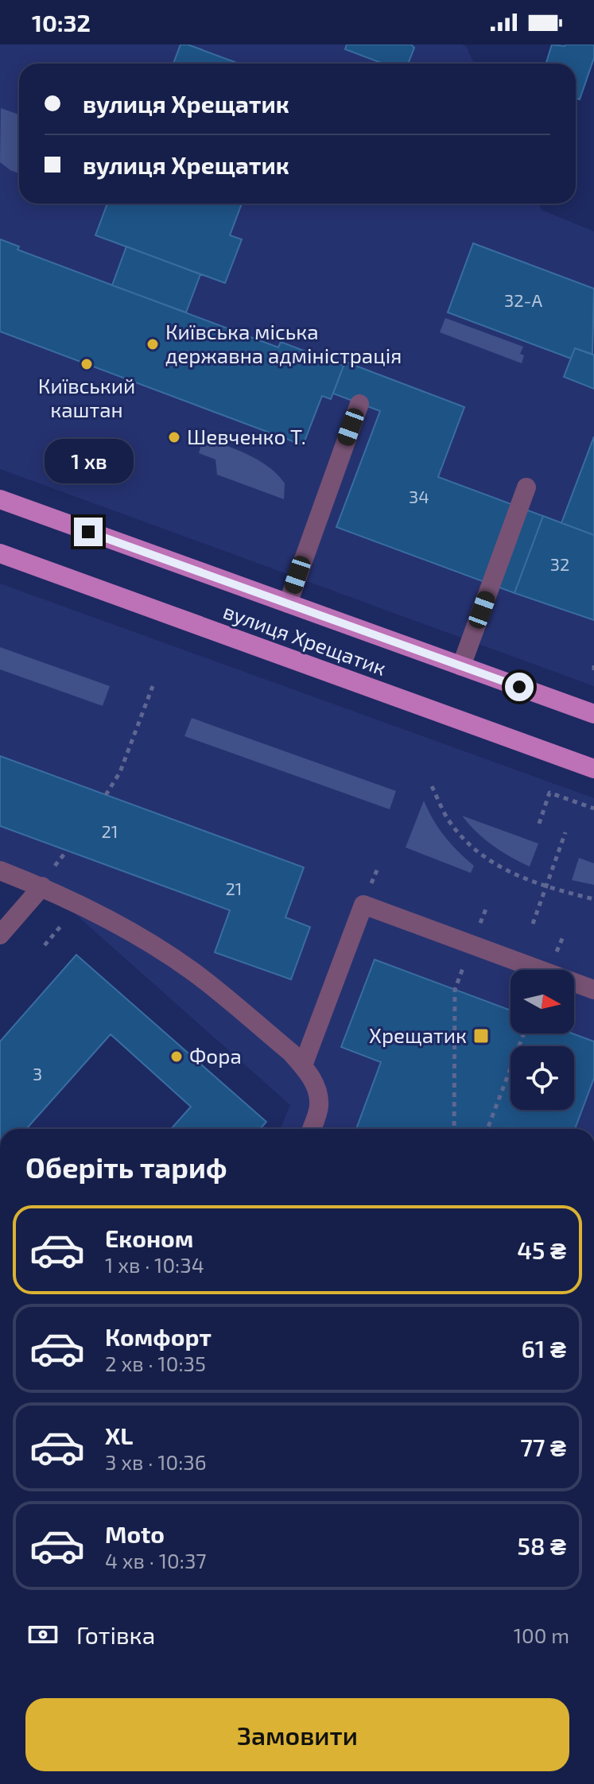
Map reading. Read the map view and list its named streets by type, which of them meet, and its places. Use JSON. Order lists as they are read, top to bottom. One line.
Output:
{"streets":{"main road":["вулиця Хрещатик"]},"places":{"other":["Київська міська державна адміністрація","Київський каштан","Шевченко Т.","Фора"],"transit":["Хрещатик"]},"house_numbers":["32-А","34","32","21","21","3"],"north":"right","page":{"status":"10:32","banner":["вулиця Хрещатик","вулиця Хрещатик"],"bubble":"1 хв","heading":"Оберіть тариф","list":[{"name":"Економ","note":"1 хв · 10:34","value":"45 ₴"},{"name":"Комфорт","note":"2 хв · 10:35","value":"61 ₴"},{"name":"XL","note":"3 хв · 10:36","value":"77 ₴"},{"name":"Moto","note":"4 хв · 10:37","value":"58 ₴"}],"pay":["Готівка","100 m"],"buttons":"Замовити"}}
